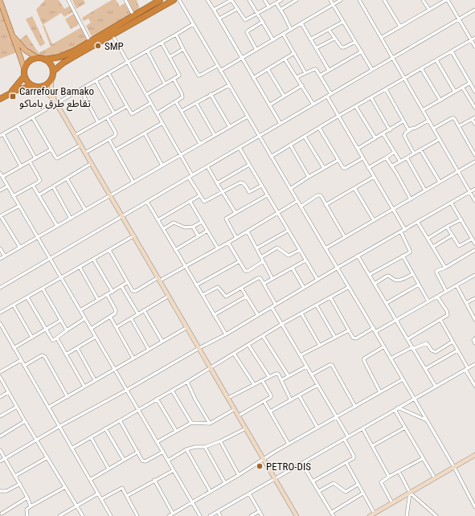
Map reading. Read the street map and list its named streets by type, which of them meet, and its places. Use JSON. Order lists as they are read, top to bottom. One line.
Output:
{"places":{"other":["SMP","PETRO-DIS"],"transit":["Carrefour Bamako تقاطع طرق باماكو"]}}
